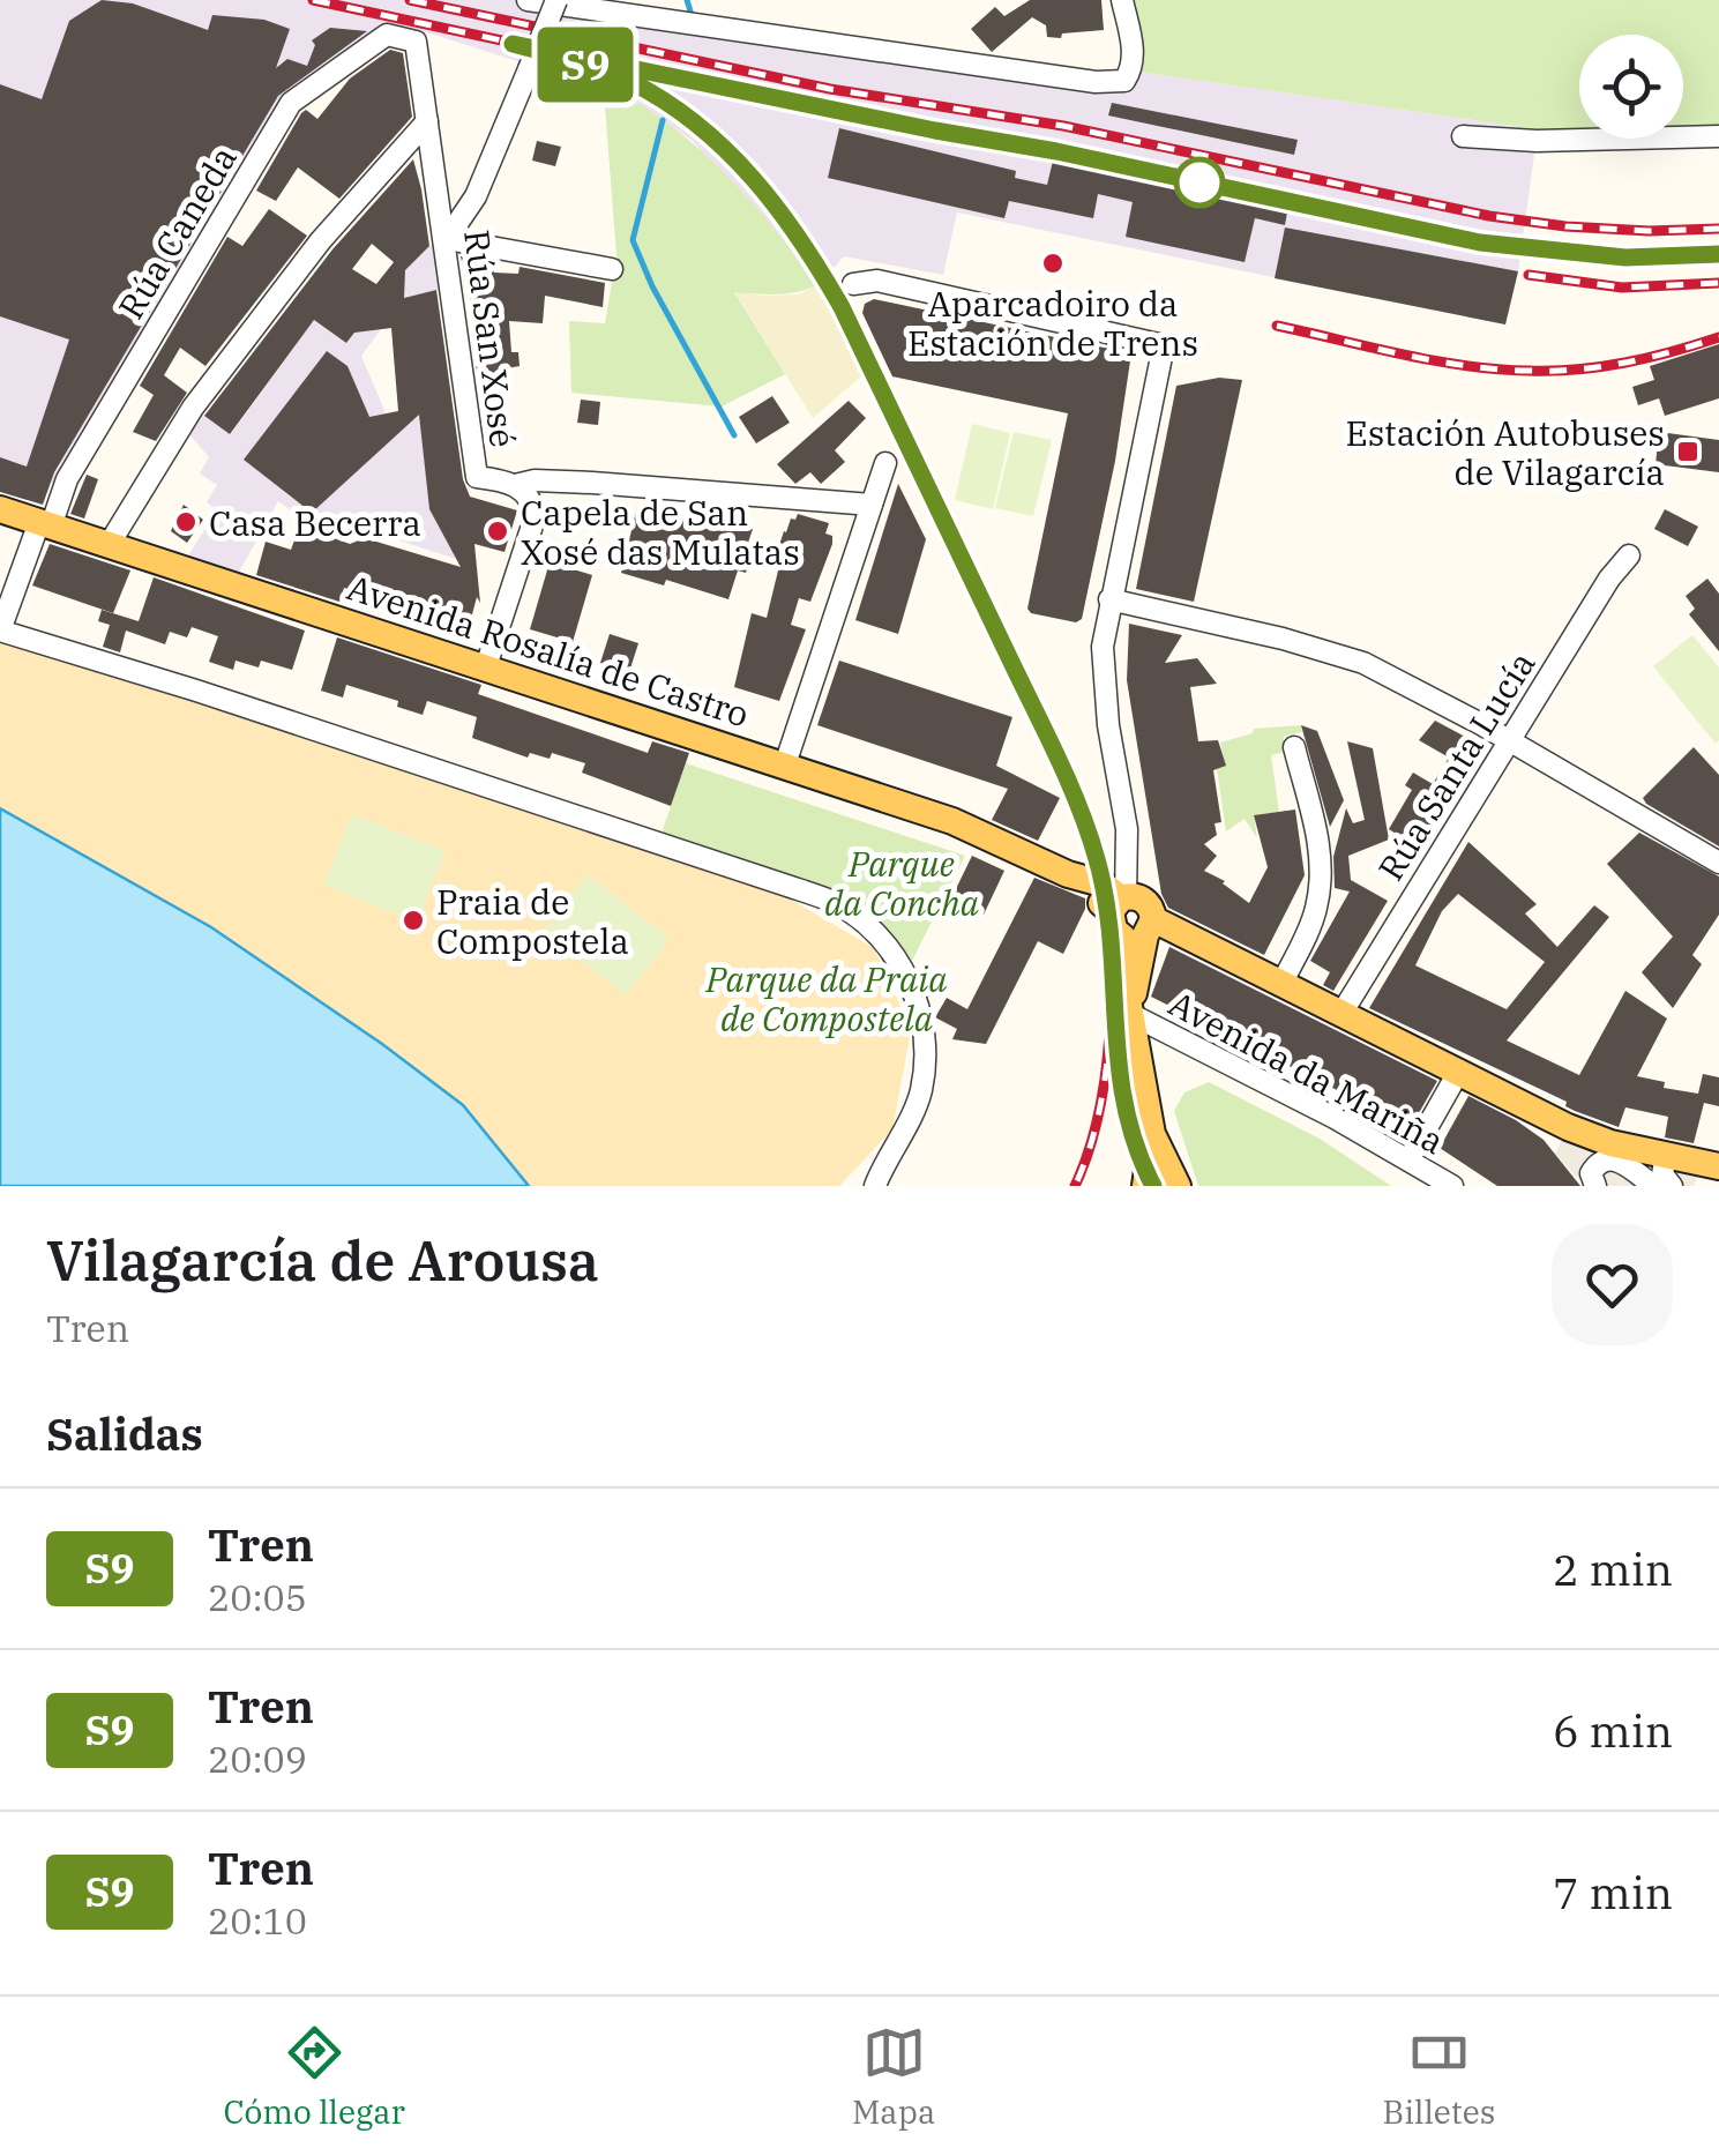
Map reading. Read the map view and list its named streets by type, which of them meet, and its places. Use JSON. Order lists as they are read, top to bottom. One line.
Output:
{"streets":{"main road":["Avenida Rosalía de Castro"],"street":["Rúa Caneda","Rúa San Xosé","Rúa Santa Lucía","Avenida da Mariña"]},"crossings":[["Rúa Caneda","Rúa San Xosé"],["Rúa Caneda","Avenida Rosalía de Castro"],["Rúa San Xosé","Avenida Rosalía de Castro"],["Avenida Rosalía de Castro","Rúa Santa Lucía"]],"parks":["Parque da Concha","Parque da Praia de Compostela"],"places":{"other":["Aparcadoiro da Estación de Trens","Casa Becerra","Capela de San Xosé das Mulatas","Praia de Compostela"],"transit":["Estación Autobuses de Vilagarcía"]},"page":{"on_map":"S9","heading":[["Vilagarcía de Arousa","Tren"],"Salidas"],"list":[{"mark":"S9","name":"Tren","note":"20:05","value":"2 min"},{"mark":"S9","name":"Tren","note":"20:09","value":"6 min"},{"mark":"S9","name":"Tren","note":"20:10","value":"7 min"}],"tabs":["Cómo llegar","Mapa","Billetes"]}}
